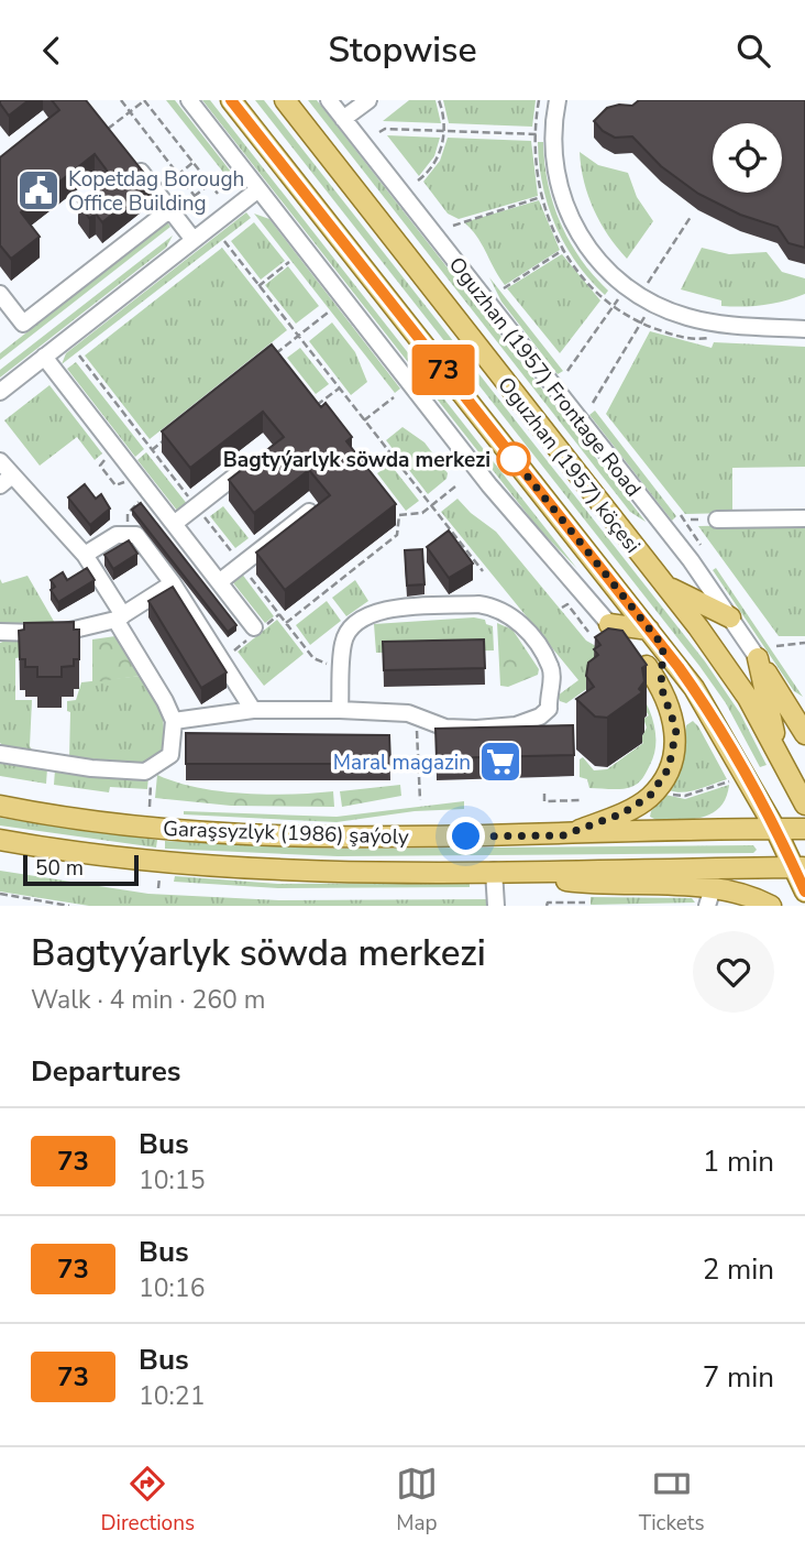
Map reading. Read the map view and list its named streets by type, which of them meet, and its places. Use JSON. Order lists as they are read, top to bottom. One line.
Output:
{"streets":{"main road":["Oguzhan (1957) köçesi","Garaşsyzlyk (1986) şaýoly"],"street":["Oguzhan (1957) Frontage Road"]},"crossings":[["Oguzhan (1957) köçesi","Garaşsyzlyk (1986) şaýoly"]],"places":{"public building":["Kopetdag Borough Office Building"],"other":["Bagtyýarlyk söwda merkezi"],"supermarket":["Maral magazin"]},"lines":["bus line 73"],"scale_bar":"50 m","page":{"header":"Stopwise","on_map":"73","scale":"50 m","heading":[["Bagtyýarlyk söwda merkezi","Walk · 4 min · 260 m"],"Departures"],"list":[{"mark":"73","name":"Bus","note":"10:15","value":"1 min"},{"mark":"73","name":"Bus","note":"10:16","value":"2 min"},{"mark":"73","name":"Bus","note":"10:21","value":"7 min"}],"tabs":["Directions","Map","Tickets"]}}
